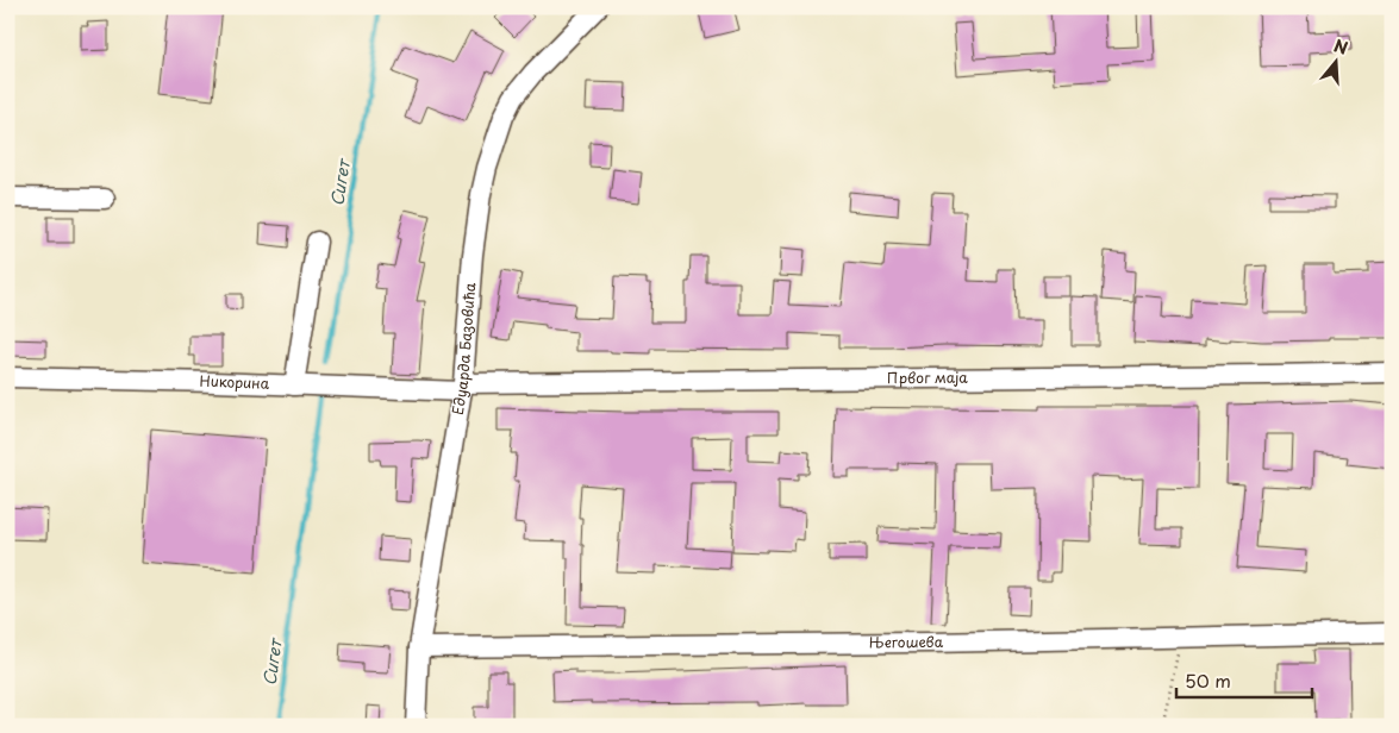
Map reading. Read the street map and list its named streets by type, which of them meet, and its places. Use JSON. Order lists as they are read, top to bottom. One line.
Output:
{"streets":{"street":["Едуарда Базовића","Првог маја","Никорина","Његошева"]},"crossings":[["Едуарда Базовића","Првог маја"],["Едуарда Базовића","Никорина"],["Едуарда Базовића","Његошева"],["Првог маја","Никорина"]],"water":["Сигет"],"scale_bar":"50 m","north":"top"}
